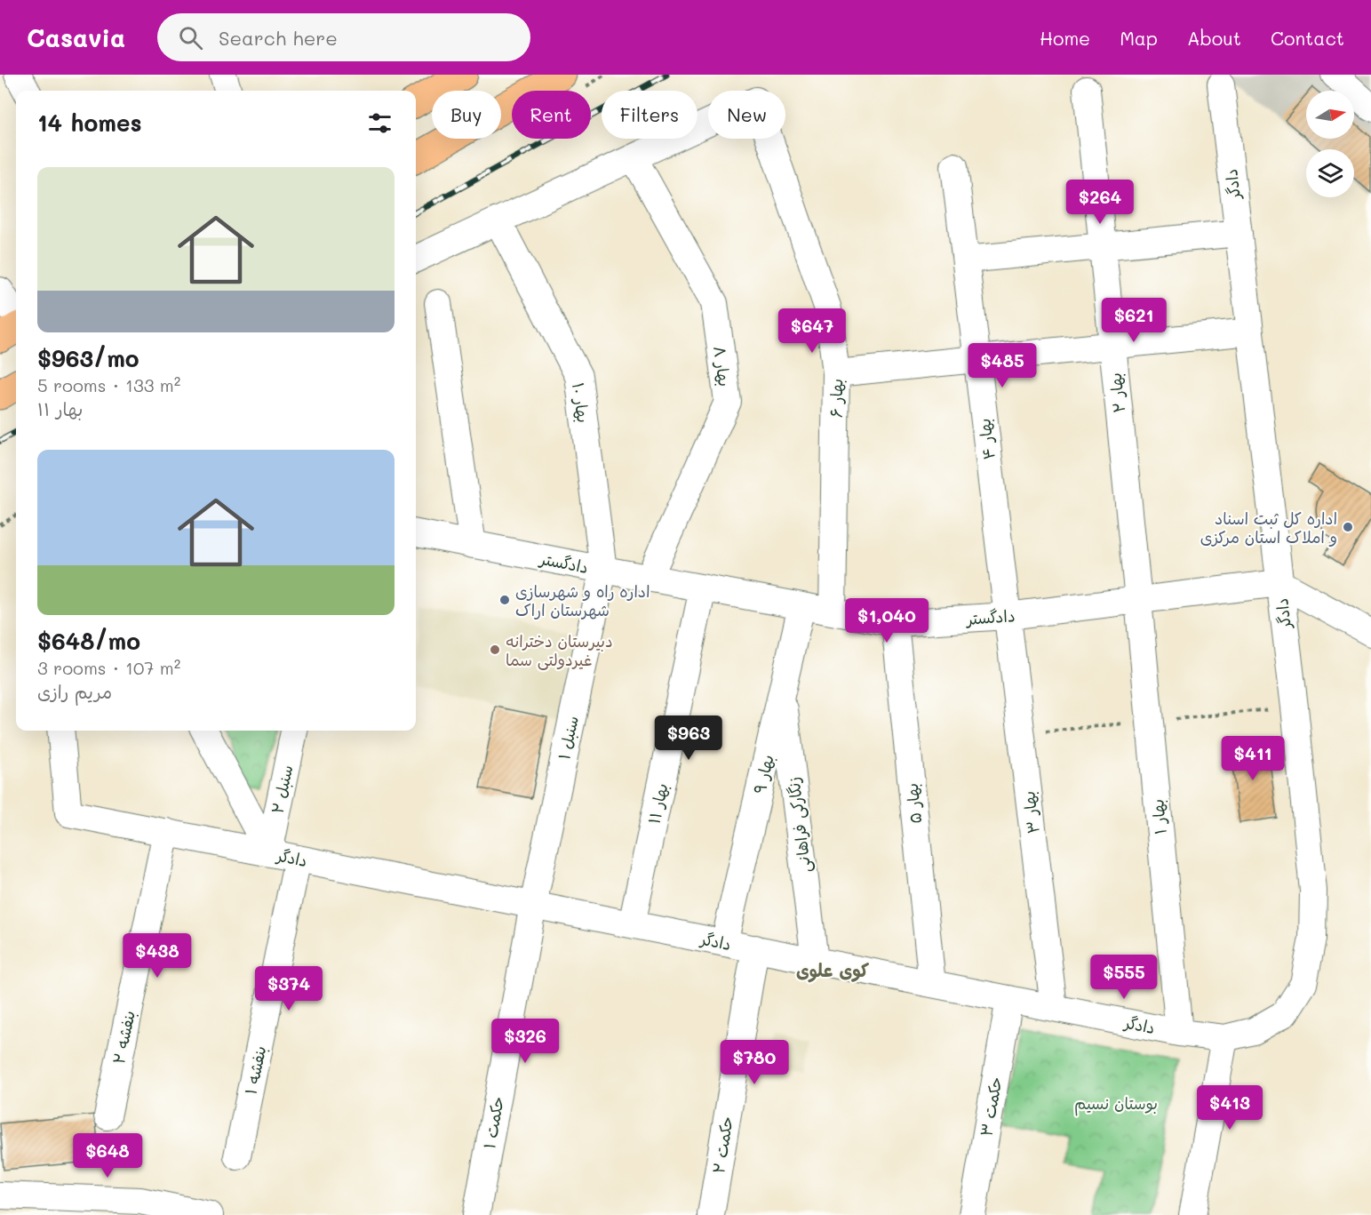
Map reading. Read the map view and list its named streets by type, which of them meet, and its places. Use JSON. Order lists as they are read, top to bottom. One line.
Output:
{"streets":{"street":["دادگر","بهار ۸","بهار ۲","بهار ۶","بهار ۱۰","بهار ۴","دادگستر","سنبل ۱","بهار ۹","سنبل ۲","بهار ۱۱","بهار ۵","بهار ۳","بهار ۱","زنگارکی فراهانی","بنفشه ۲","بنفشه ۱","حکمت ۳","حکمت ۱","حکمت ۲"]},"crossings":[["دادگر","دادگستر"],["دادگر","سنبل ۱"],["دادگر","بهار ۹"],["دادگر","سنبل ۲"],["دادگر","بهار ۱۱"],["دادگر","بهار ۵"],["دادگر","بهار ۳"],["دادگر","بهار ۱"],["دادگر","زنگارکی فراهانی"],["دادگر","بنفشه ۲"],["دادگر","بنفشه ۱"],["دادگر","حکمت ۳"],["دادگر","حکمت ۱"],["دادگر","حکمت ۲"],["بهار ۸","بهار ۶"],["بهار ۸","دادگستر"],["بهار ۲","دادگستر"],["بهار ۲","بهار ۱"],["بهار ۶","دادگستر"],["بهار ۱۰","دادگستر"],["بهار ۱۰","سنبل ۱"],["بهار ۴","دادگستر"],["بهار ۴","بهار ۳"],["دادگستر","سنبل ۱"],["دادگستر","بهار ۹"],["دادگستر","بهار ۱۱"],["دادگستر","بهار ۵"],["دادگستر","بهار ۳"],["دادگستر","بهار ۱"],["سنبل ۱","حکمت ۱"],["بهار ۹","زنگارکی فراهانی"]],"districts":["کوی علوی"],"parks":["بوستان نسیم"],"places":["اداره کل ثبت اسناد و املاک استان مرکزی","اداره راه و شهرسازی شهرستان اراک","دبیرستان دخترانه غیردولتی سما"],"north":"right","page":{"header":"Casavia","search":"Search here","nav":["Home","Map","About","Contact"],"chip":["Buy","Rent","Filters","New"],"heading":"14 homes","list":[{"name":"$963/mo","note":"5 rooms · 133 m² · بهار ۱۱"},{"name":"$648/mo","note":"3 rooms · 107 m² · مریم رازی"}],"price":["$264","$621","$647","$485","$1,040","$963","$411","$438","$555","$374","$326","$780","$413","$648"]}}
